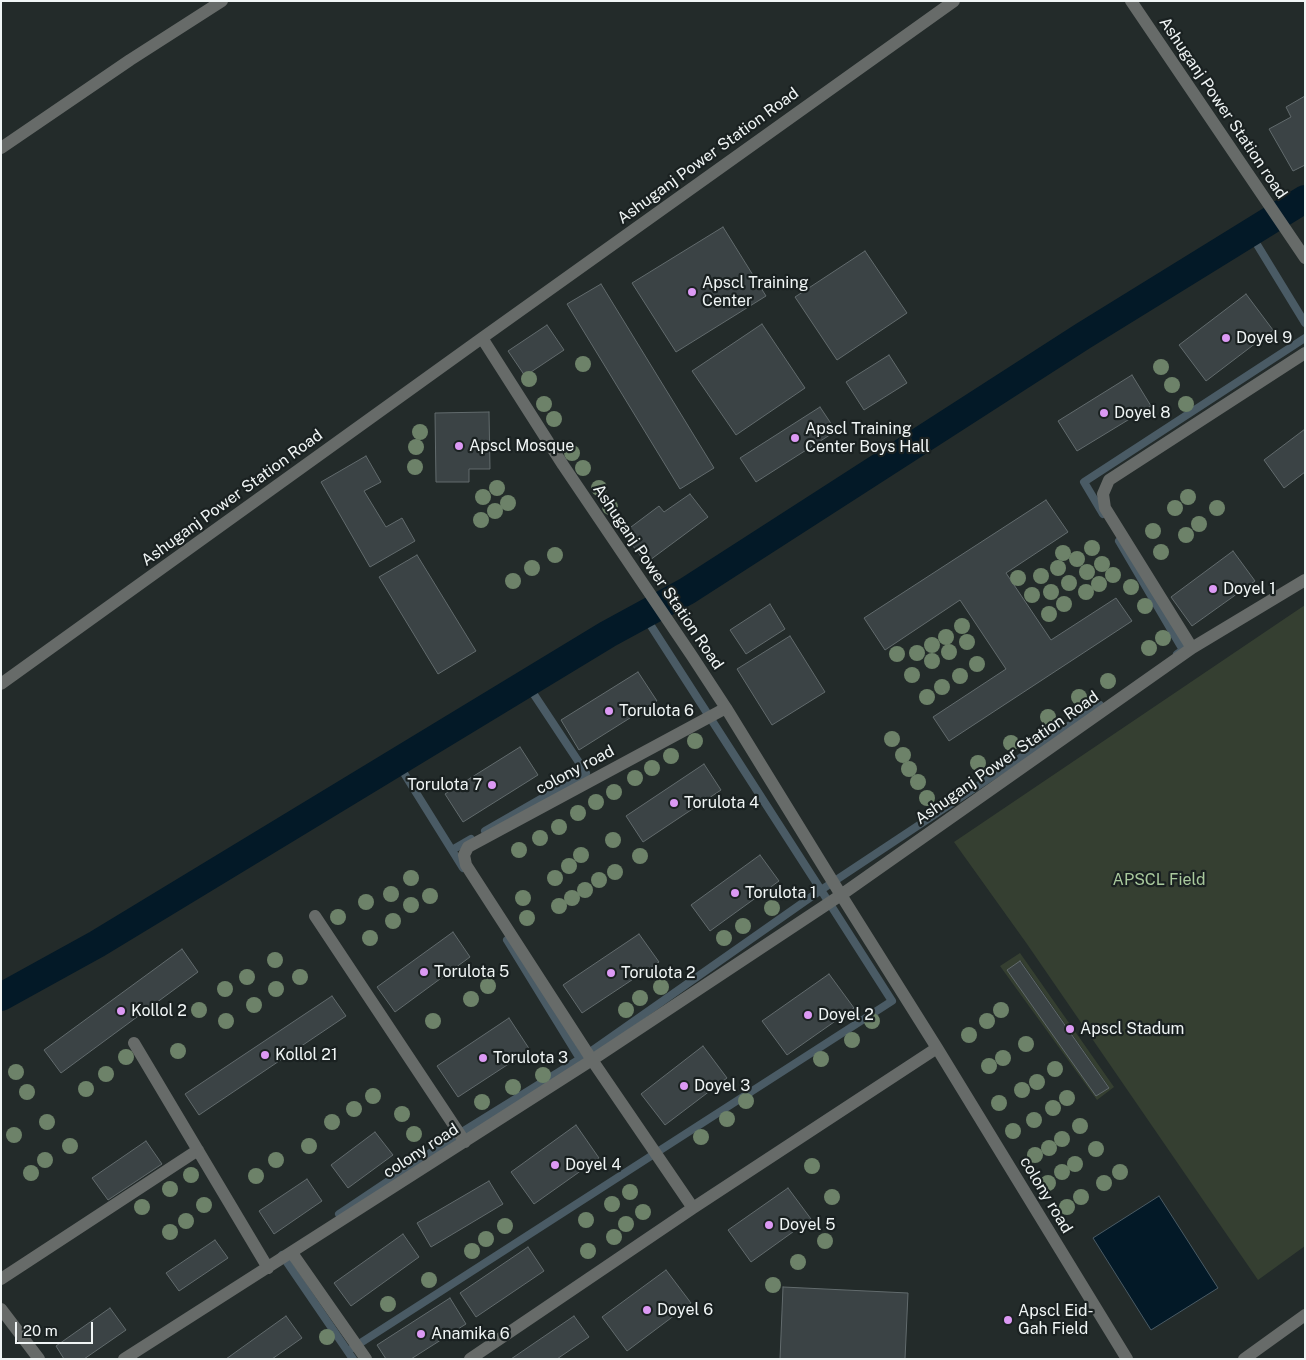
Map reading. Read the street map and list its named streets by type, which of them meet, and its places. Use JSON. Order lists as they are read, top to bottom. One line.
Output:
{"streets":{"street":["Ashuganj Power Station road","Ashuganj Power Station Road","colony road"]},"crossings":[["Ashuganj Power Station Road","colony road"]],"parks":["APSCL Field"],"places":["Apscl Training Center","Doyel 9","Doyel 8","Apscl Training Center Boys Hall","Apscl Mosque","Doyel 1","Torulota 6","Torulota 7","Torulota 4","Torulota 1","Torulota 5","Torulota 2","Kollol 2","Doyel 2","Apscl Stadum","Kollol 21","Torulota 3","Doyel 3","Doyel 4","Doyel 5","Doyel 6","Apscl Eid- Gah Field","Anamika 6"],"scale_bar":"20 m"}
